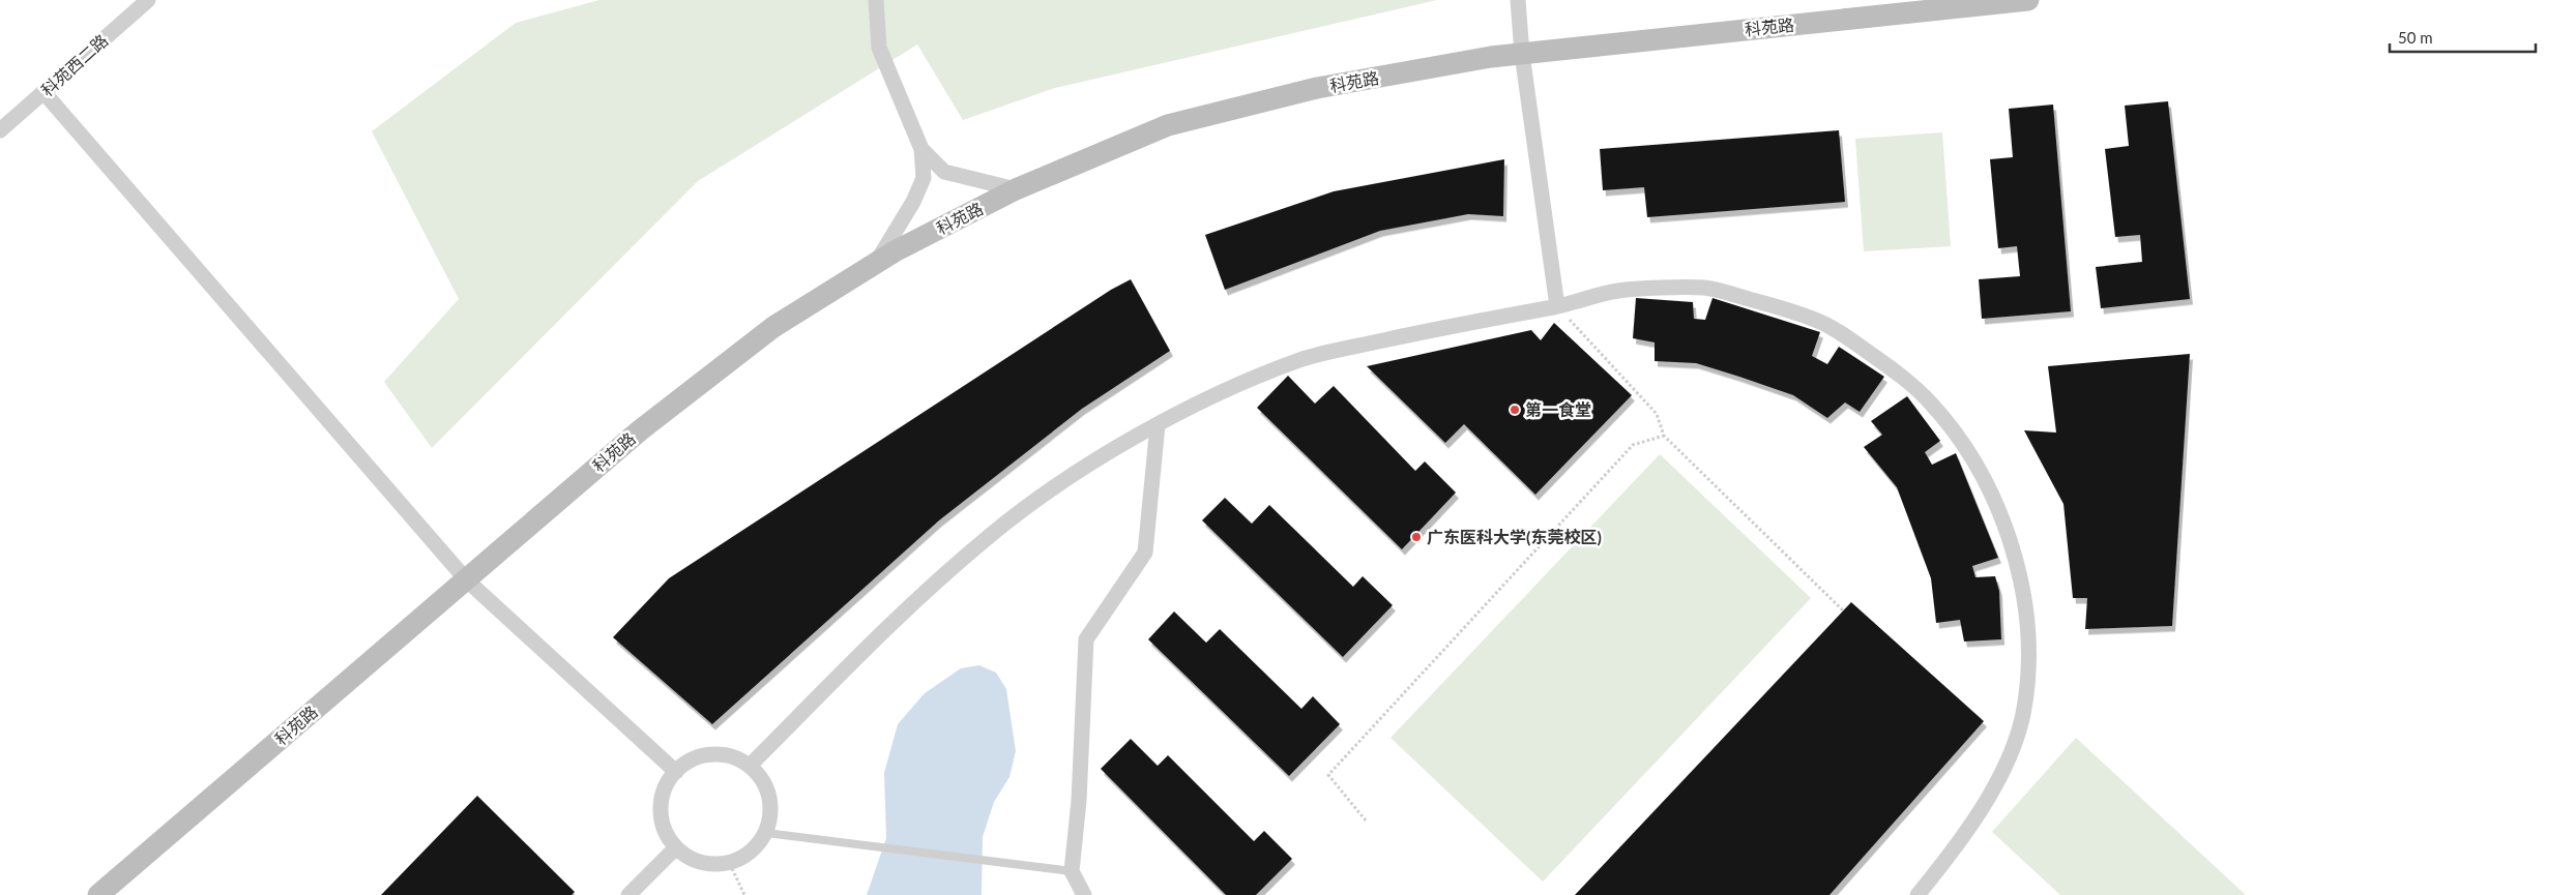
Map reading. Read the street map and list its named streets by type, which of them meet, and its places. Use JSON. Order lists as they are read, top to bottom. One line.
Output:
{"streets":{"street":["科苑路","科苑西二路"]},"places":["第一食堂","广东医科大学(东莞校区)"],"scale_bar":"50 m"}
